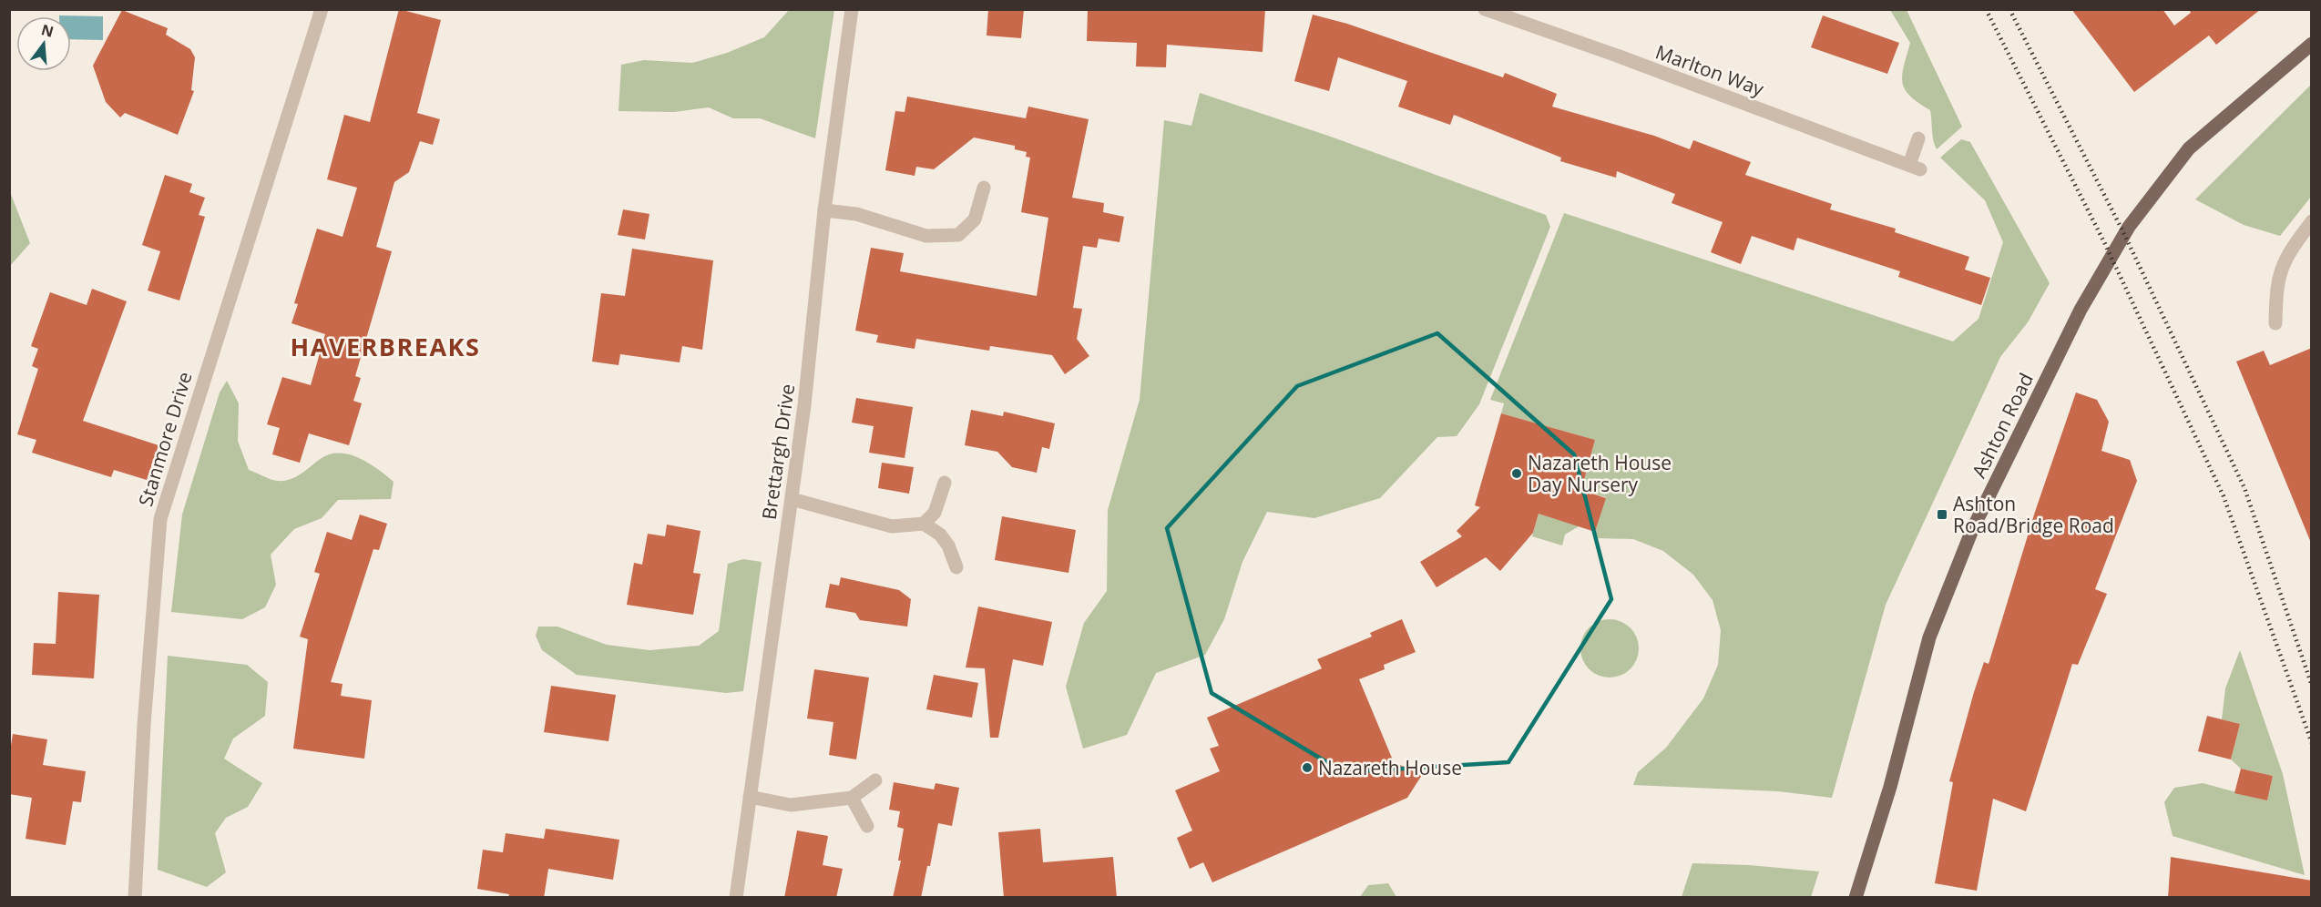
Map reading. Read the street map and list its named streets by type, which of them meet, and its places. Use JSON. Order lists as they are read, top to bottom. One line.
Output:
{"streets":{"main road":["Ashton Road"],"street":["Marlton Way","Stanmore Drive","Brettargh Drive"]},"districts":["HAVERBREAKS"],"places":{"other":["Nazareth House Day Nursery","Nazareth House"],"transit":["Ashton Road/Bridge Road"]},"north":"top"}
